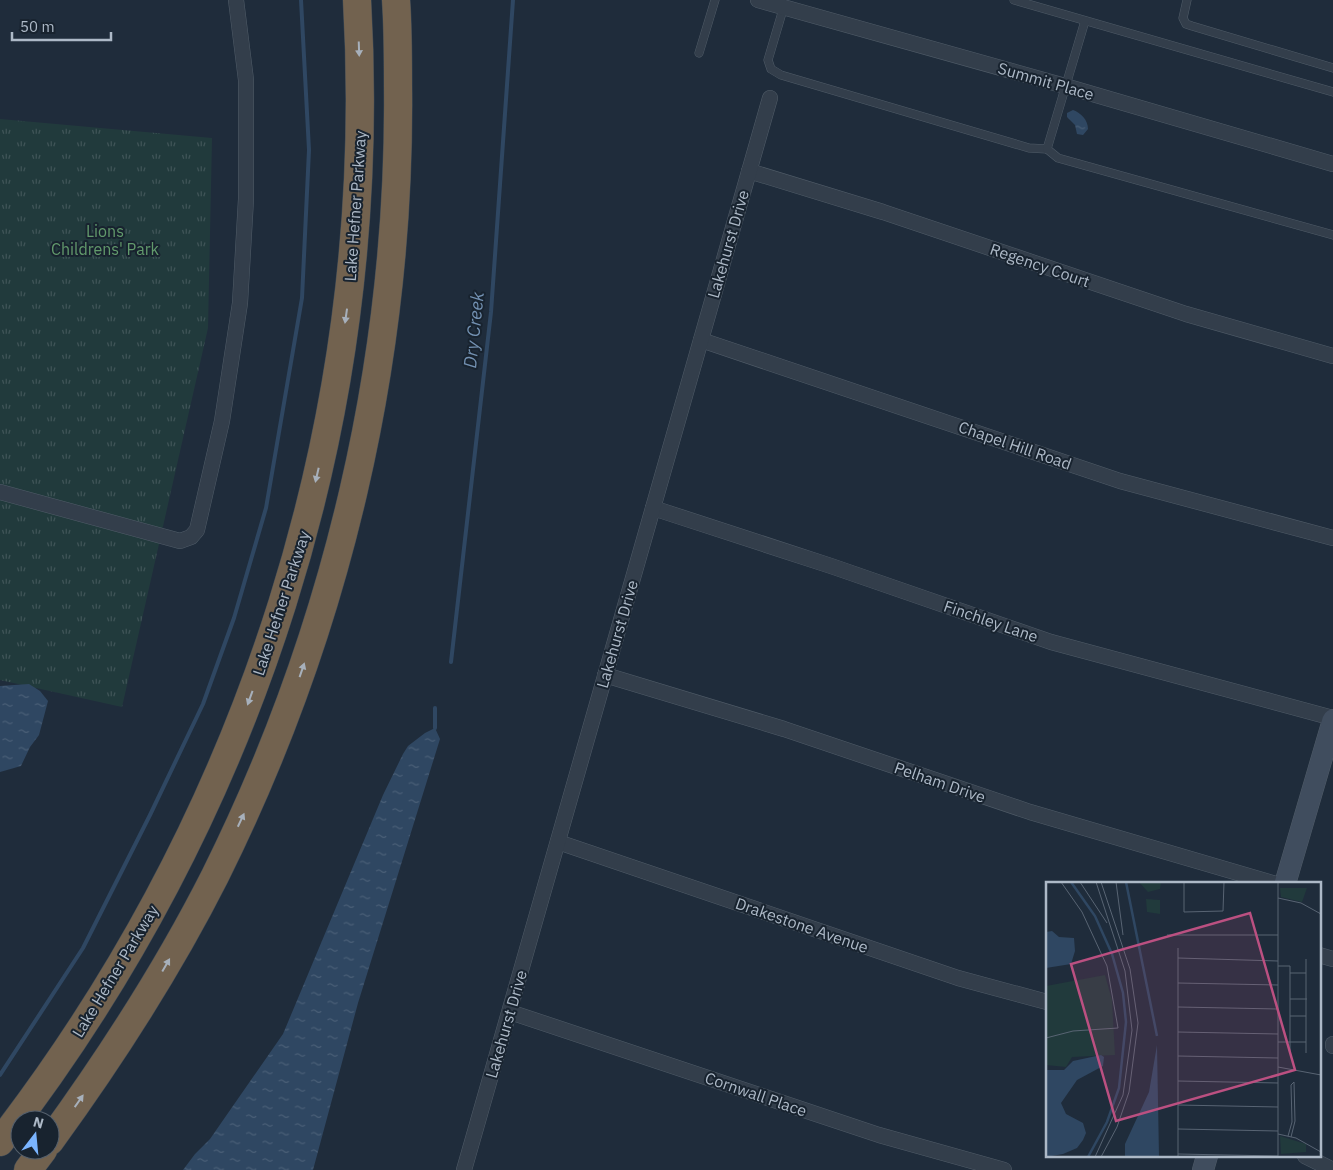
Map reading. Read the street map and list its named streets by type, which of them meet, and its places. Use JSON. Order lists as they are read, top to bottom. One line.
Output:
{"streets":{"highway":["Lake Hefner Parkway"],"street":["Summit Place","Lakehurst Drive","Regency Court","Chapel Hill Road","Finchley Lane","Pelham Drive","Drakestone Avenue","Cornwall Place"]},"crossings":[["Lakehurst Drive","Regency Court"],["Lakehurst Drive","Chapel Hill Road"],["Lakehurst Drive","Finchley Lane"],["Lakehurst Drive","Pelham Drive"],["Lakehurst Drive","Drakestone Avenue"],["Lakehurst Drive","Cornwall Place"]],"water":["Dry Creek"],"parks":["Lions Childrens' Park"],"scale_bar":"50 m","north":"top"}
